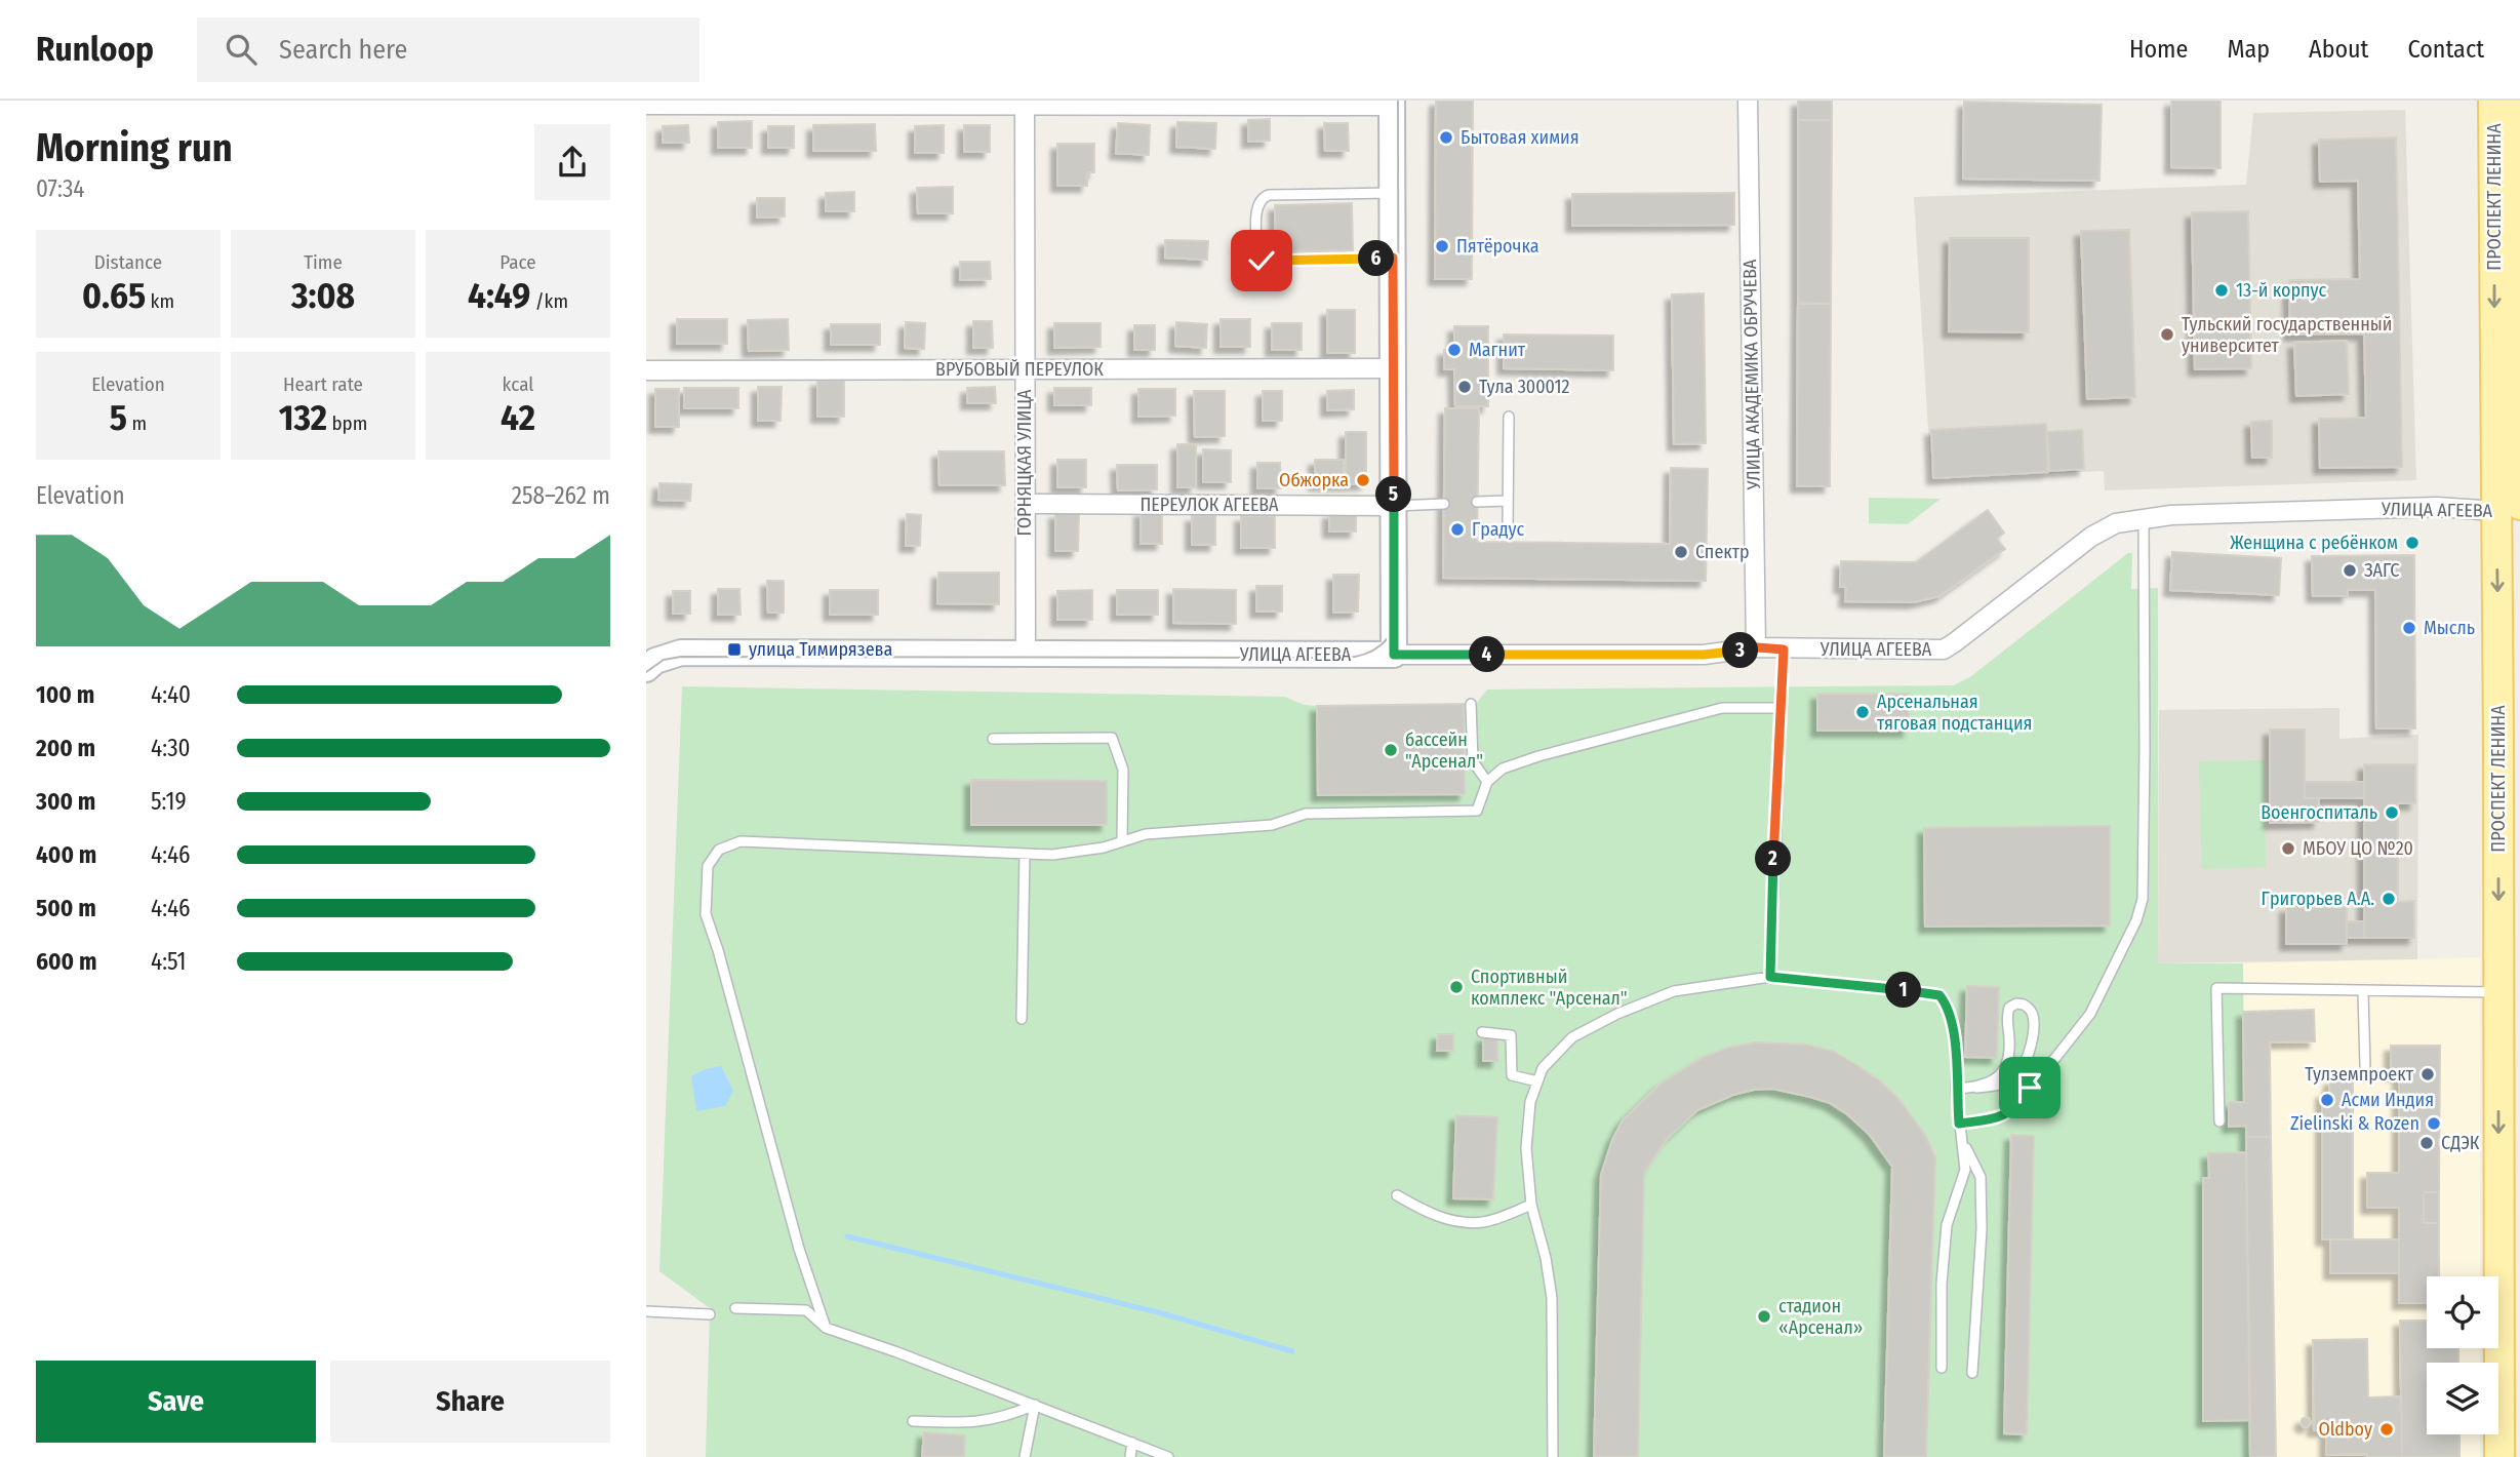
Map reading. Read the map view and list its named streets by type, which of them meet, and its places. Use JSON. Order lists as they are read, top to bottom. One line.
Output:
{"streets":{"main road":["ПРОСПЕКТ ЛЕНИНА"],"street":["ВРУБОВЫЙ ПЕРЕУЛОК","УЛИЦА АКАДЕМИКА ОБРУЧЕВА","ГОРНЯЦКАЯ УЛИЦА","ПЕРЕУЛОК АГЕЕВА","УЛИЦА АГЕЕВА"]},"crossings":[["ПРОСПЕКТ ЛЕНИНА","УЛИЦА АГЕЕВА"],["ВРУБОВЫЙ ПЕРЕУЛОК","ГОРНЯЦКАЯ УЛИЦА"],["УЛИЦА АКАДЕМИКА ОБРУЧЕВА","УЛИЦА АГЕЕВА"],["ГОРНЯЦКАЯ УЛИЦА","ПЕРЕУЛОК АГЕЕВА"],["ГОРНЯЦКАЯ УЛИЦА","УЛИЦА АГЕЕВА"]],"places":{"other":["Бытовая химия","Пятёрочка","13-й корпус","Тульский государственный университет","Магнит","Тула 300012","Обжорка","Градус","Женщина с ребëнком","Спектр","ЗАГС","Мысль","Арсенальная тяговая подстанция","бассейн \"Арсенал\"","Военгоспиталь","МБОУ ЦО №20","Григорьев А.А.","Спортивный комплекс \"Арсенал\"","Тулземпроект","Асми Индия","Zielinski & Rozen","СДЭК","стадион «Арсенал»","Oldboy"],"transit":["улица Тимирязева"]},"page":{"header":"Runloop","search":"Search here","nav":["Home","Map","About","Contact"],"heading":["Morning run","07:34"],"stats":[["Distance","0.65 km"],["Time","3:08"],["Pace","4:49 /km"],["Elevation","5 m"],["Heart rate","132 bpm"],["kcal","42"]],"pins":["6","5","3","4","2","1"],"chart":["Elevation","258–262 m"],"list":[{"name":"100 m","note":"4:40"},{"name":"200 m","note":"4:30"},{"name":"300 m","note":"5:19"},{"name":"400 m","note":"4:46"},{"name":"500 m","note":"4:46"},{"name":"600 m","note":"4:51"}],"buttons":["Save","Share"]}}
